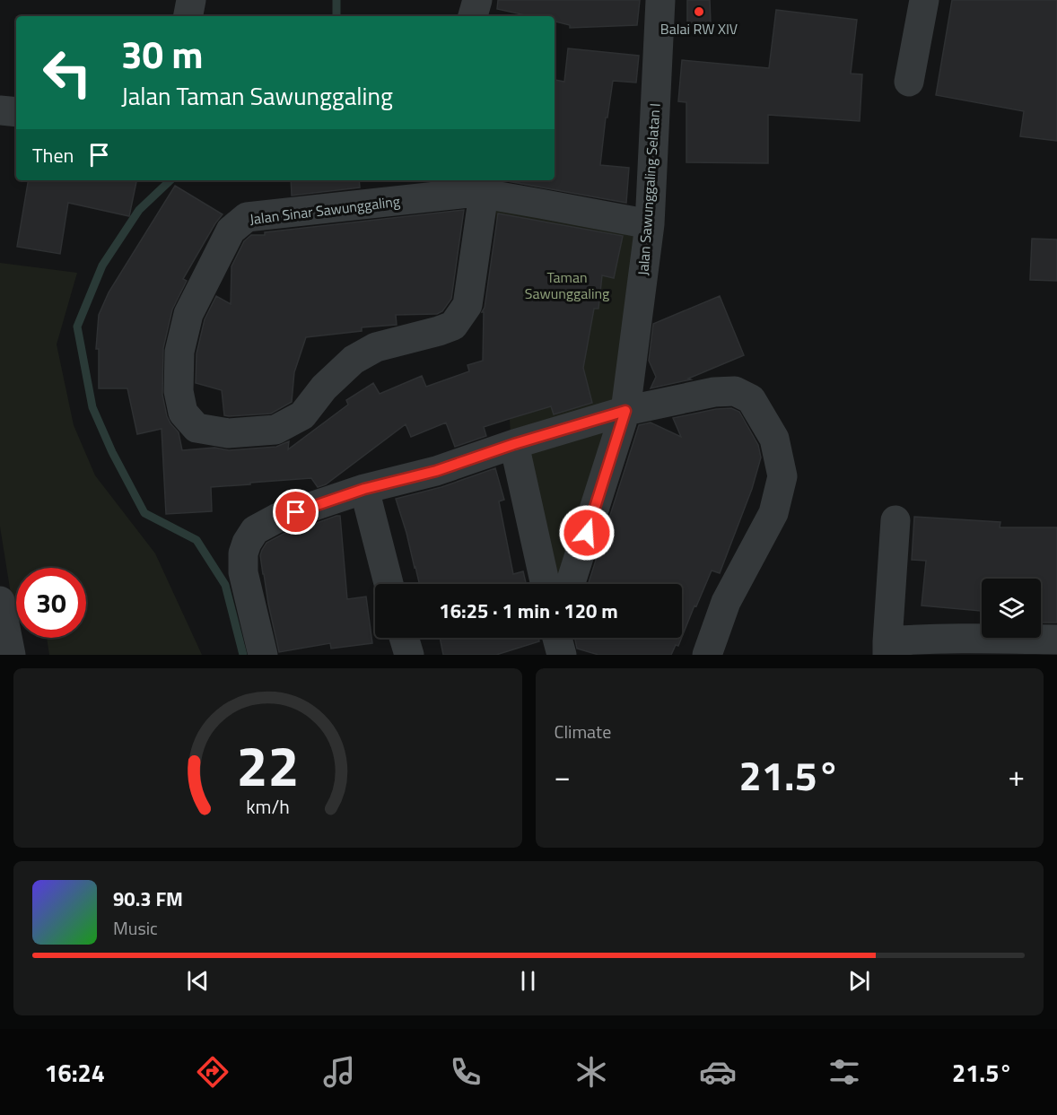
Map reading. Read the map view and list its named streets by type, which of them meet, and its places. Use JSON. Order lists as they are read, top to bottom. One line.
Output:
{"streets":{"street":["Jalan Sawunggaling Selatan I","Jalan Sinar Sawunggaling"]},"crossings":[["Jalan Sawunggaling Selatan I","Jalan Sinar Sawunggaling"]],"parks":["Taman Sawunggaling"],"places":["Balai RW XIV"],"page":{"turn":["30 m","Jalan Taman Sawunggaling"],"then":"Then","limit":"30","trip":"16:25 · 1 min · 120 m","tile":"Climate","heat":["−","21.5°","+"],"song":["90.3 FM","Music"],"tabs":["16:24","21.5°"],"gauge":["22","km/h"]}}
